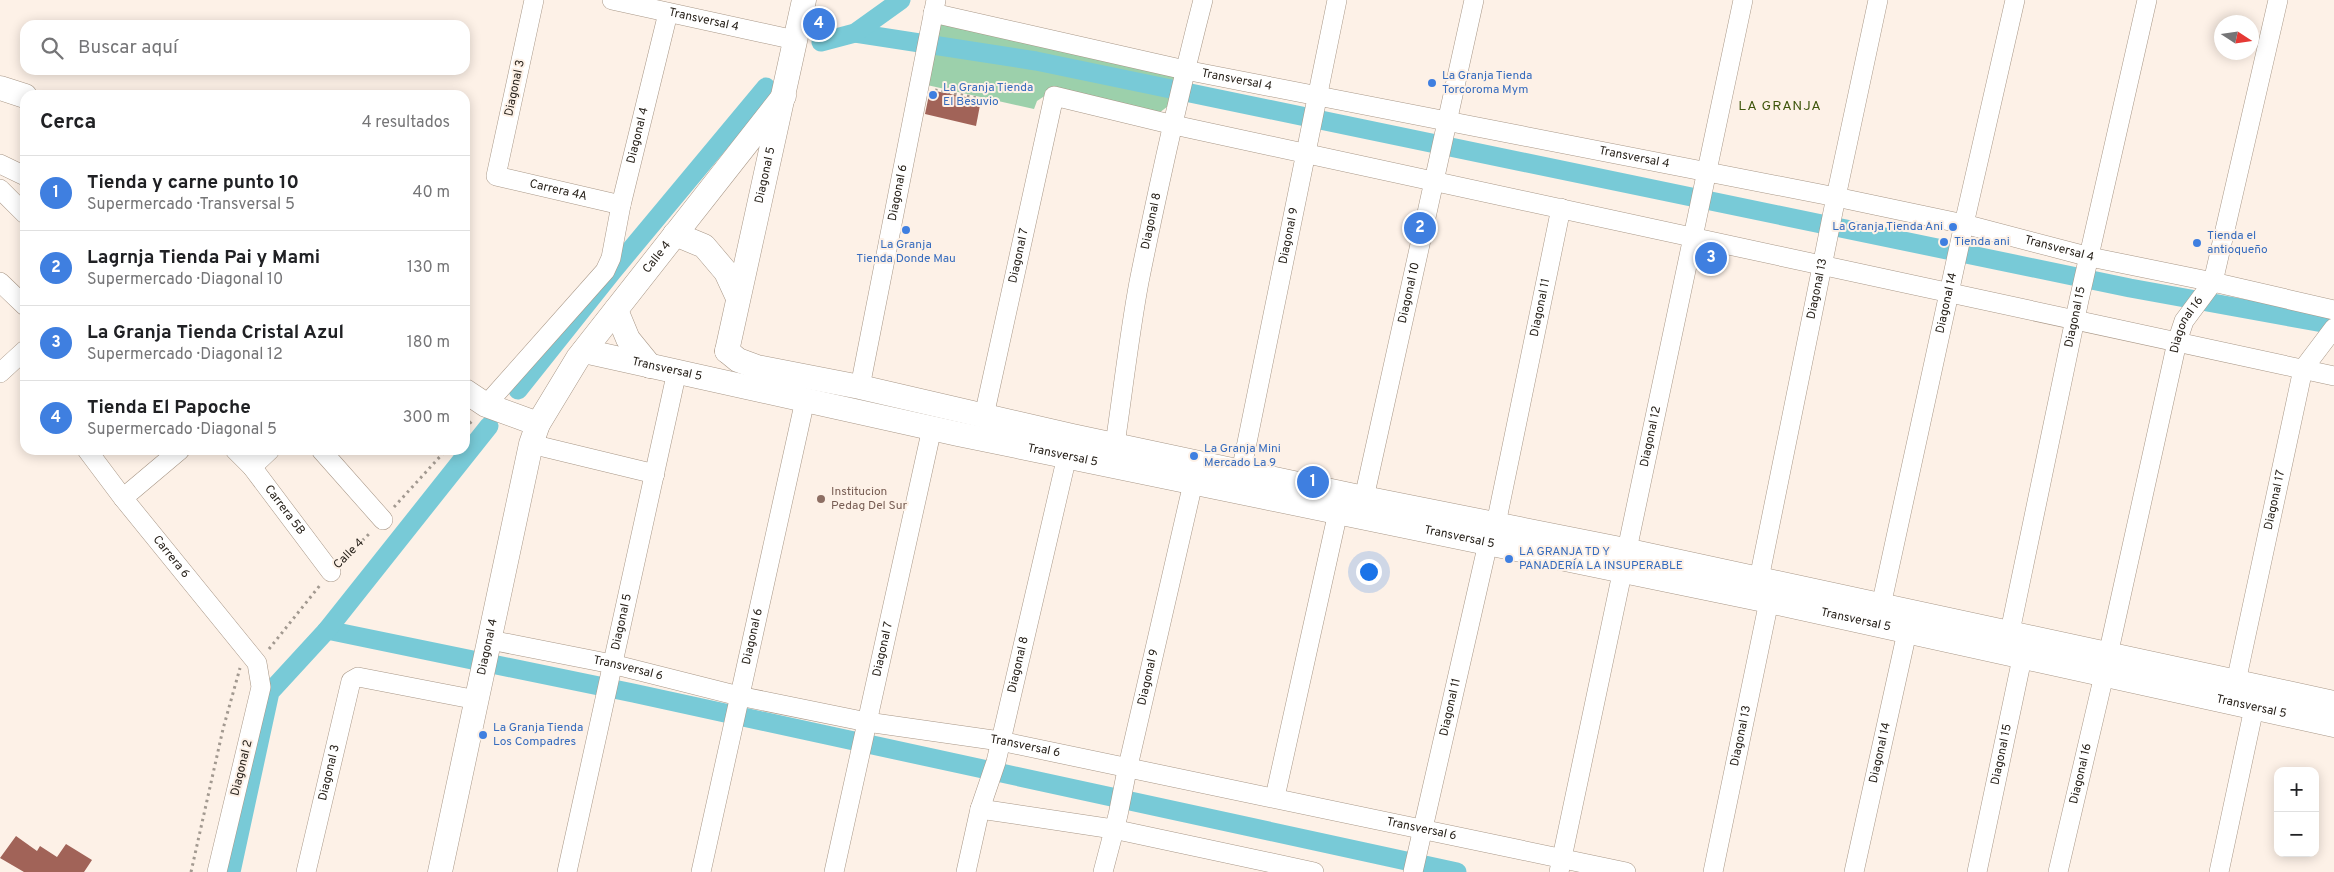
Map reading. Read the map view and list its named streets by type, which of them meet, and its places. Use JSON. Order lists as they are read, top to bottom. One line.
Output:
{"streets":{"street":["Transversal 4","Diagonal 3","Diagonal 4","Diagonal 5","Carrera 4A","Diagonal 6","Diagonal 8","Diagonal 9","Diagonal 7","Calle 4","Diagonal 13","Diagonal 10","Diagonal 14","Diagonal 11","Diagonal 15","Diagonal 16","Transversal 5","Diagonal 12","Diagonal 17","Carrera 5B","Carrera 6","Transversal 6","Diagonal 2"]},"crossings":[["Transversal 4","Diagonal 4"],["Transversal 4","Diagonal 5"],["Transversal 4","Diagonal 6"],["Transversal 4","Diagonal 8"],["Transversal 4","Diagonal 9"],["Transversal 4","Diagonal 13"],["Transversal 4","Diagonal 10"],["Transversal 4","Diagonal 14"],["Transversal 4","Diagonal 15"],["Transversal 4","Diagonal 16"],["Transversal 4","Diagonal 12"],["Diagonal 3","Diagonal 4"],["Diagonal 3","Carrera 4A"],["Diagonal 4","Carrera 4A"],["Diagonal 4","Calle 4"],["Diagonal 4","Transversal 6"],["Diagonal 5","Calle 4"],["Diagonal 5","Transversal 5"],["Diagonal 5","Transversal 6"],["Diagonal 6","Transversal 5"],["Diagonal 6","Transversal 6"],["Diagonal 8","Diagonal 7"],["Diagonal 8","Transversal 5"],["Diagonal 8","Transversal 6"],["Diagonal 9","Transversal 5"],["Diagonal 9","Transversal 6"],["Diagonal 7","Transversal 5"],["Diagonal 7","Transversal 6"],["Calle 4","Transversal 5"],["Calle 4","Carrera 5B"],["Calle 4","Carrera 6"],["Calle 4","Diagonal 2"],["Diagonal 13","Transversal 5"],["Diagonal 10","Transversal 5"],["Diagonal 14","Transversal 5"],["Diagonal 11","Transversal 5"],["Diagonal 11","Transversal 6"],["Diagonal 15","Transversal 5"],["Diagonal 16","Transversal 5"],["Transversal 5","Diagonal 12"],["Transversal 5","Diagonal 17"],["Diagonal 12","Transversal 6"],["Carrera 6","Diagonal 2"]],"districts":["LA GRANJA"],"places":["La Granja Tienda Torcoroma Mym","La Granja Tienda El Besuvio","La Granja Tienda Ani","La Granja Tienda Donde Mau","Tienda ani","Tienda el antioqueño","La Granja Mini Mercado La 9","Institucion Pedag Del Sur","LA GRANJA TD Y PANADERÍA LA INSUPERABLE","La Granja Tienda Los Compadres"],"north":"right","page":{"pins":["4","2","3","1"],"search":"Buscar aquí","heading":["Cerca","4 resultados"],"list":[{"mark":"1","name":"Tienda y carne punto 10","note":"Supermercado · Transversal 5","value":"40 m"},{"mark":"2","name":"Lagrnja Tienda Pai y Mami","note":"Supermercado · Diagonal 10","value":"130 m"},{"mark":"3","name":"La Granja Tienda Cristal Azul","note":"Supermercado · Diagonal 12","value":"180 m"},{"mark":"4","name":"Tienda El Papoche","note":"Supermercado · Diagonal 5","value":"300 m"}],"map_buttons":["+","−"]}}
